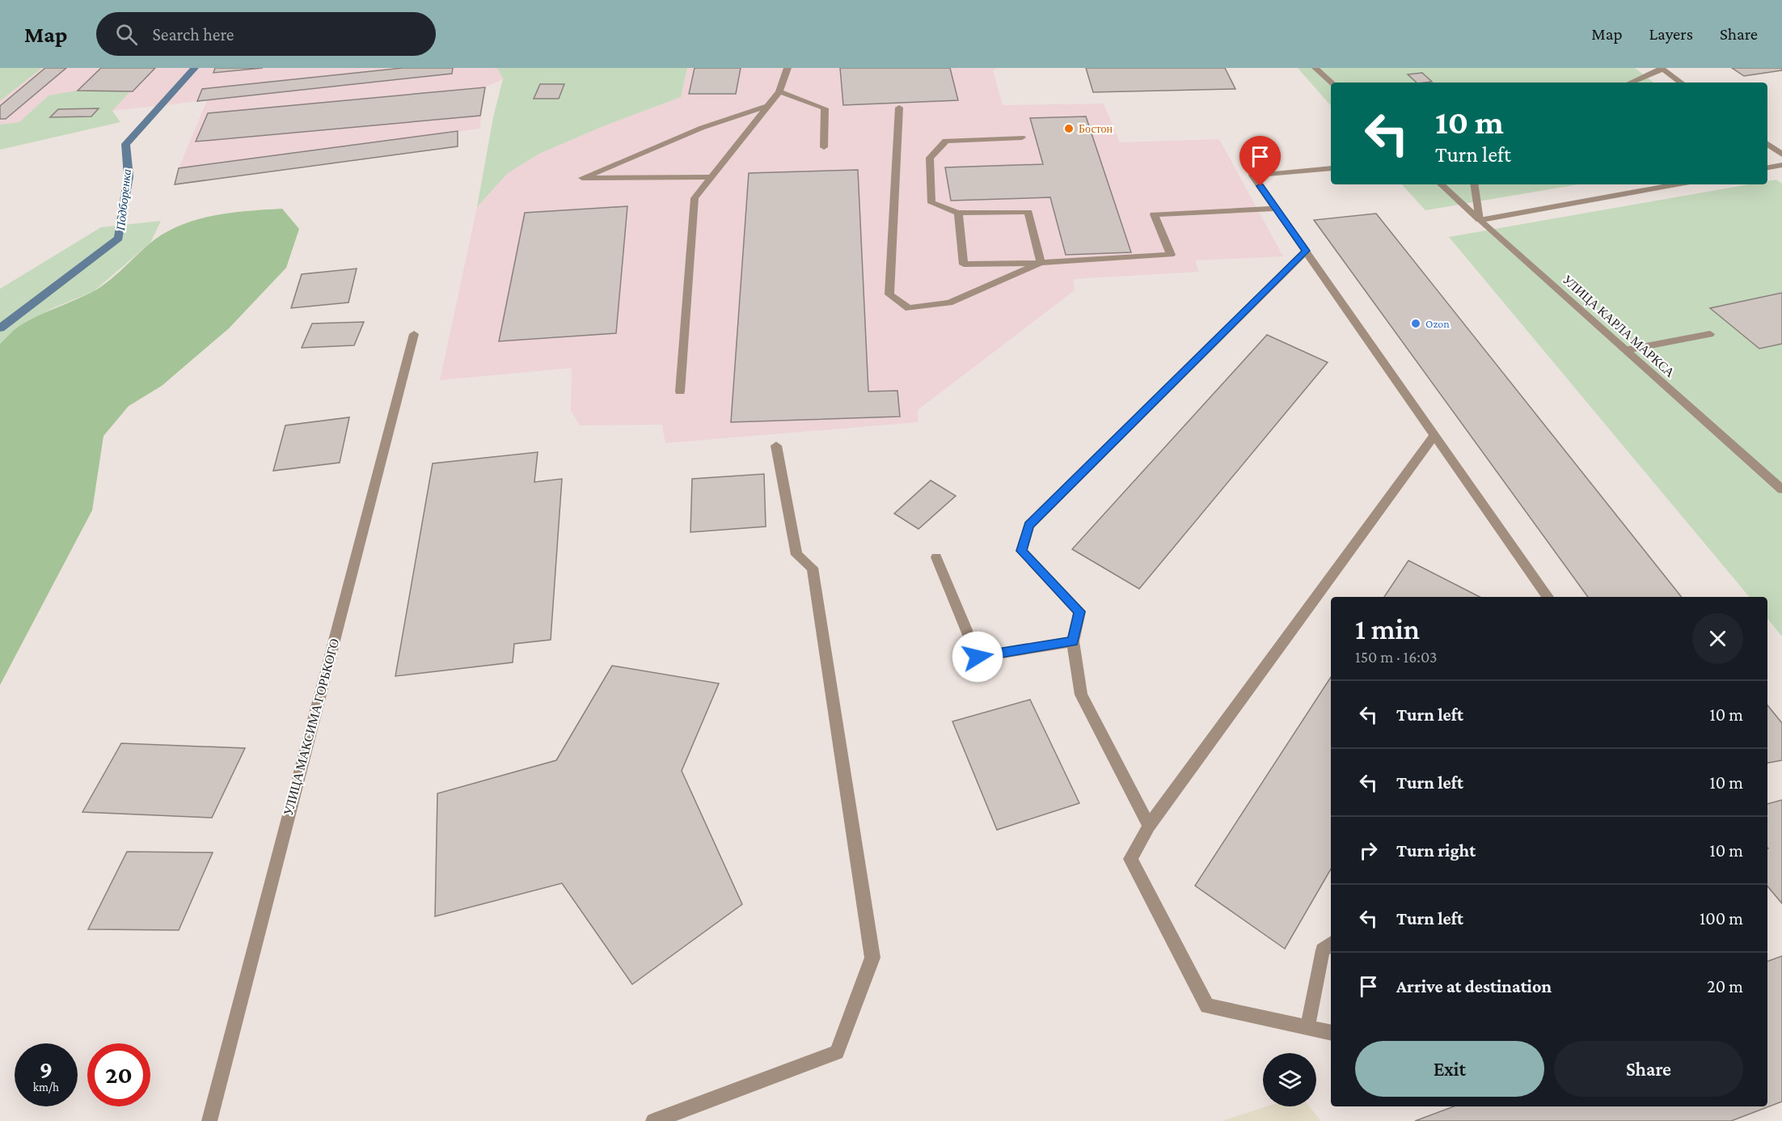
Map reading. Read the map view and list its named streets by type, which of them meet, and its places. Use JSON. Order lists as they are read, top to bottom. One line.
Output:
{"streets":{"street":["УЛИЦА КАРЛА МАРКСА","УЛИЦА МАКСИМА ГОРЬКОГО"]},"water":["Подборенка"],"places":["Бостон","Ozon"],"page":{"header":"Map","search":"Search here","nav":["Map","Layers","Share"],"turn":["10 m","Turn left"],"heading":["1 min","150 m · 16:03"],"list":[{"name":"Turn left","value":"10 m"},{"name":"Turn left","value":"10 m"},{"name":"Turn right","value":"10 m"},{"name":"Turn left","value":"100 m"},{"name":"Arrive at destination","value":"20 m"}],"buttons":["Exit","Share"],"speed":"9 km/h","limit":"20"}}
